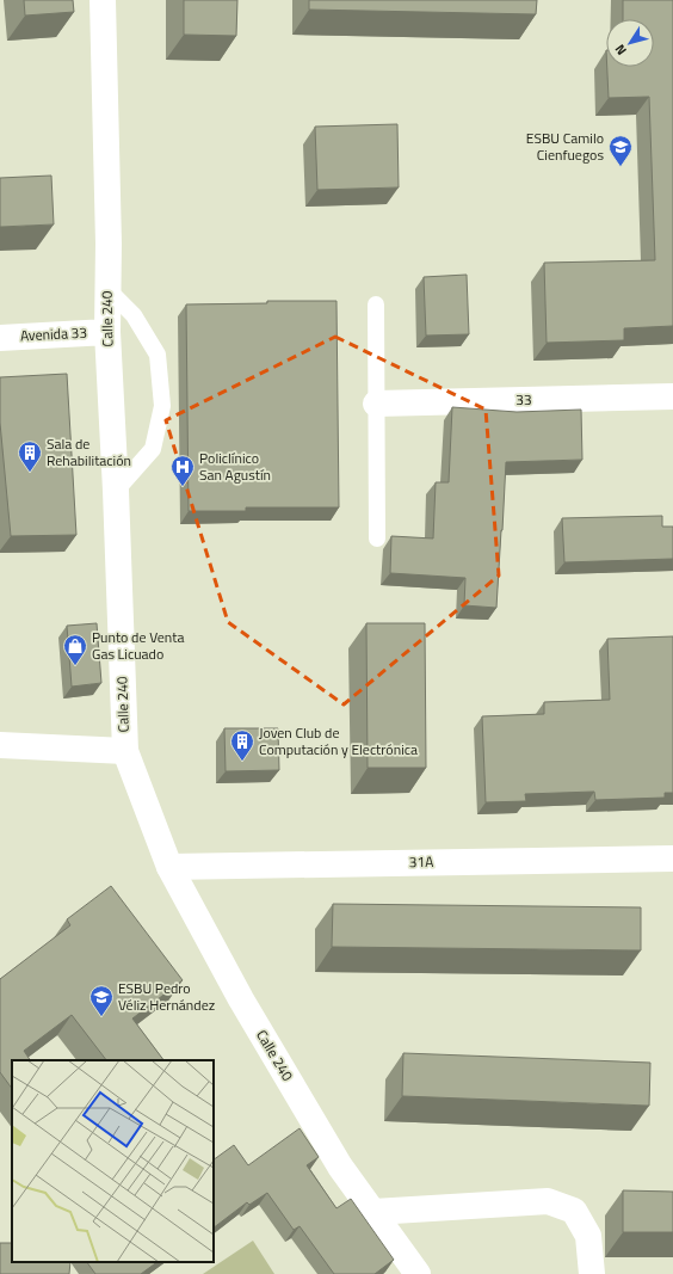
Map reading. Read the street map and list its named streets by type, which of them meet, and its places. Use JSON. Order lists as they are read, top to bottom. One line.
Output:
{"streets":{"street":["Calle 240","Avenida 33","33","31A"]},"crossings":[["Calle 240","Avenida 33"],["Calle 240","31A"]],"places":{"school or university":["ESBU Camilo Cienfuegos","ESBU Pedro Véliz Hernández"],"building":["Sala de Rehabilitación","Joven Club de Computación y Electrónica"],"hospital":["Policlínico San Agustín"],"shop":["Punto de Venta Gas Licuado"]},"north":"bottom left"}
